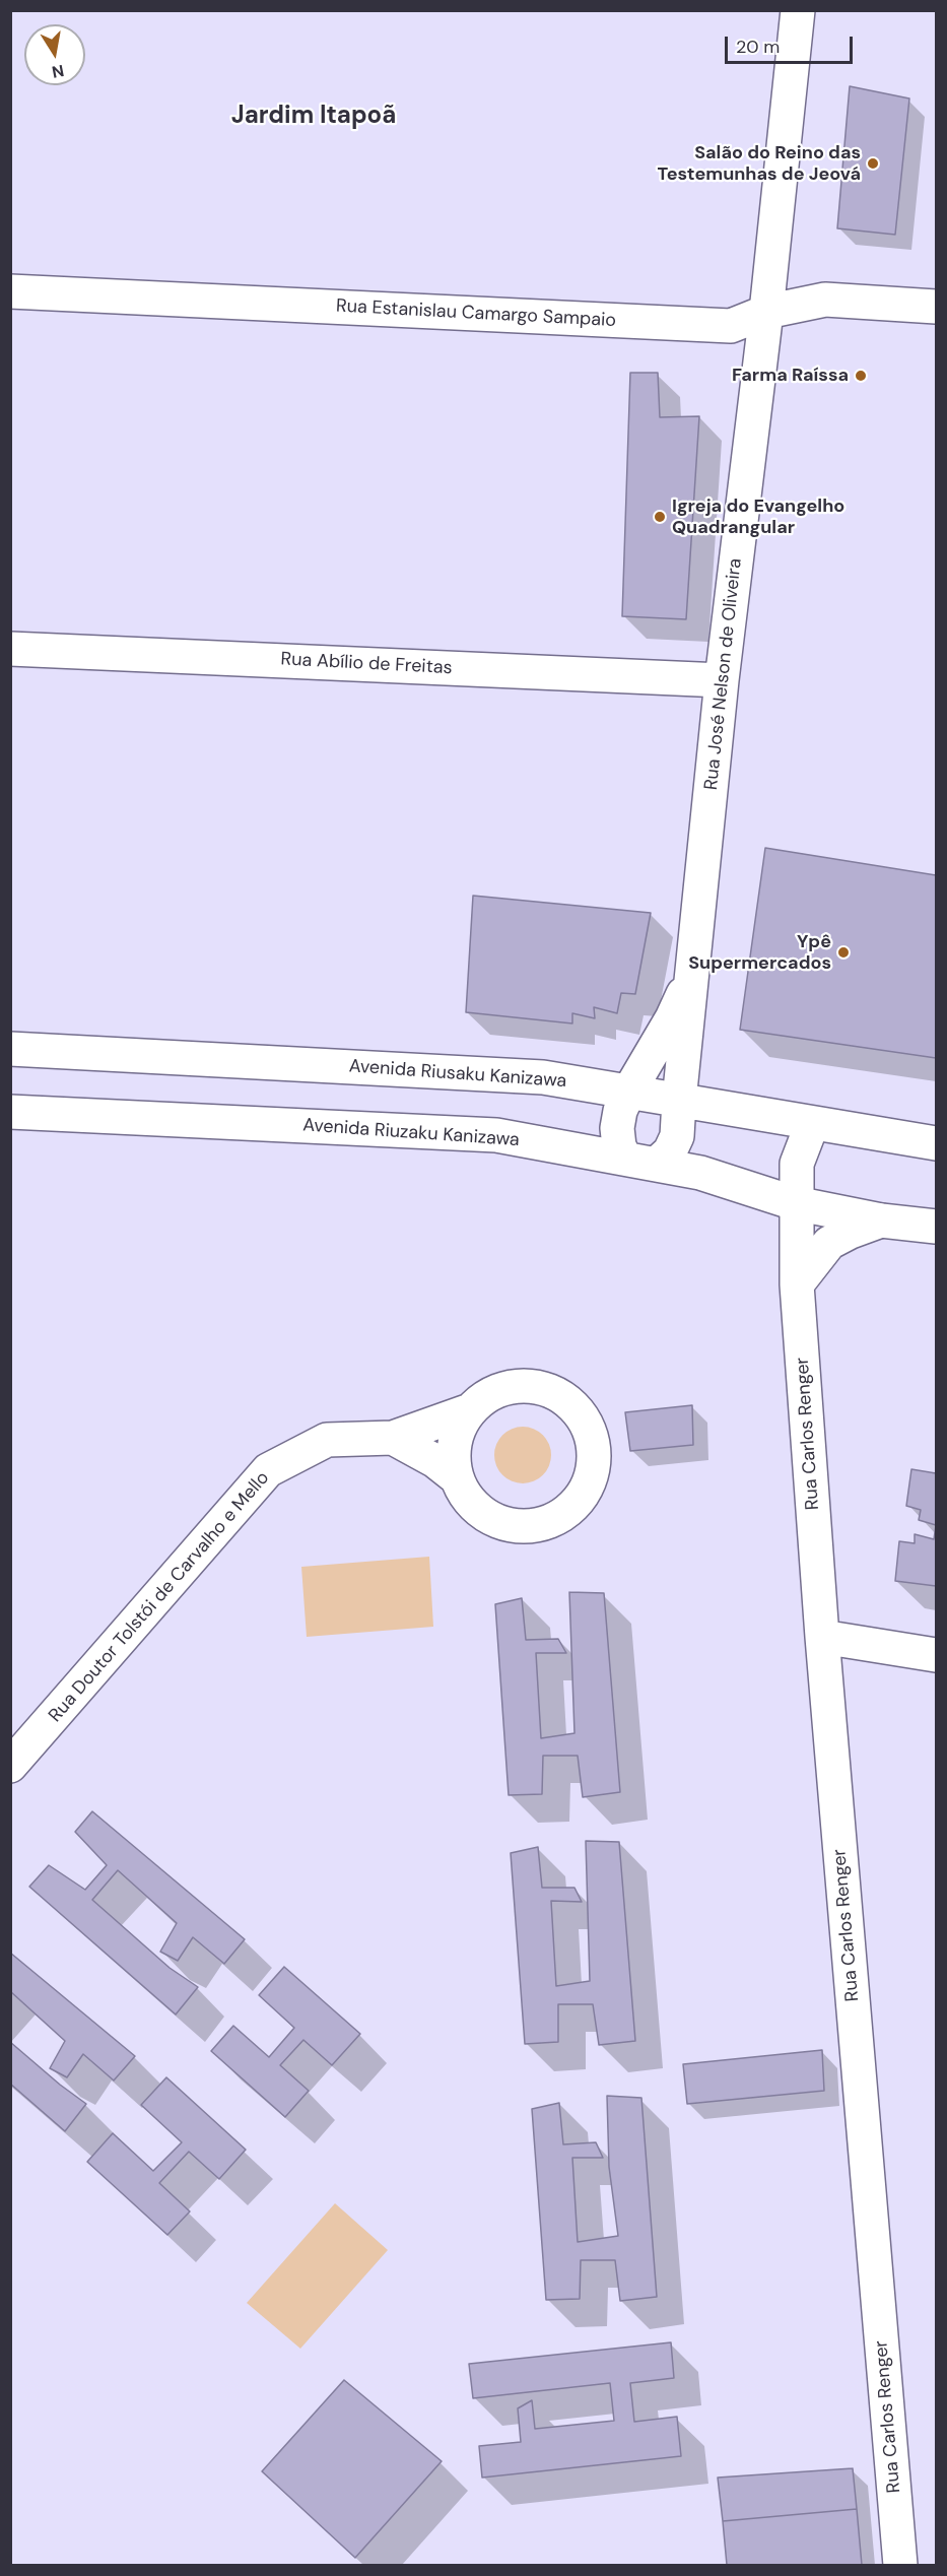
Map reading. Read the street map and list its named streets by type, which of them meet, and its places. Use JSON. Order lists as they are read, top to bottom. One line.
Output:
{"streets":{"street":["Rua Estanislau Camargo Sampaio","Rua Abílio de Freitas","Rua José Nelson de Oliveira","Avenida Riusaku Kanizawa","Avenida Riuzaku Kanizawa","Rua Carlos Renger","Rua Doutor Tolstói de Carvalho e Mello"]},"crossings":[["Rua Estanislau Camargo Sampaio","Rua José Nelson de Oliveira"],["Rua Abílio de Freitas","Rua José Nelson de Oliveira"],["Rua José Nelson de Oliveira","Avenida Riusaku Kanizawa"],["Rua José Nelson de Oliveira","Avenida Riuzaku Kanizawa"],["Avenida Riusaku Kanizawa","Avenida Riuzaku Kanizawa"],["Avenida Riuzaku Kanizawa","Rua Carlos Renger"]],"districts":["Jardim Itapoã"],"places":["Salão do Reino das Testemunhas de Jeová","Farma Raíssa","Igreja do Evangelho Quadrangular","Ypê Supermercados"],"scale_bar":"20 m","north":"bottom"}
